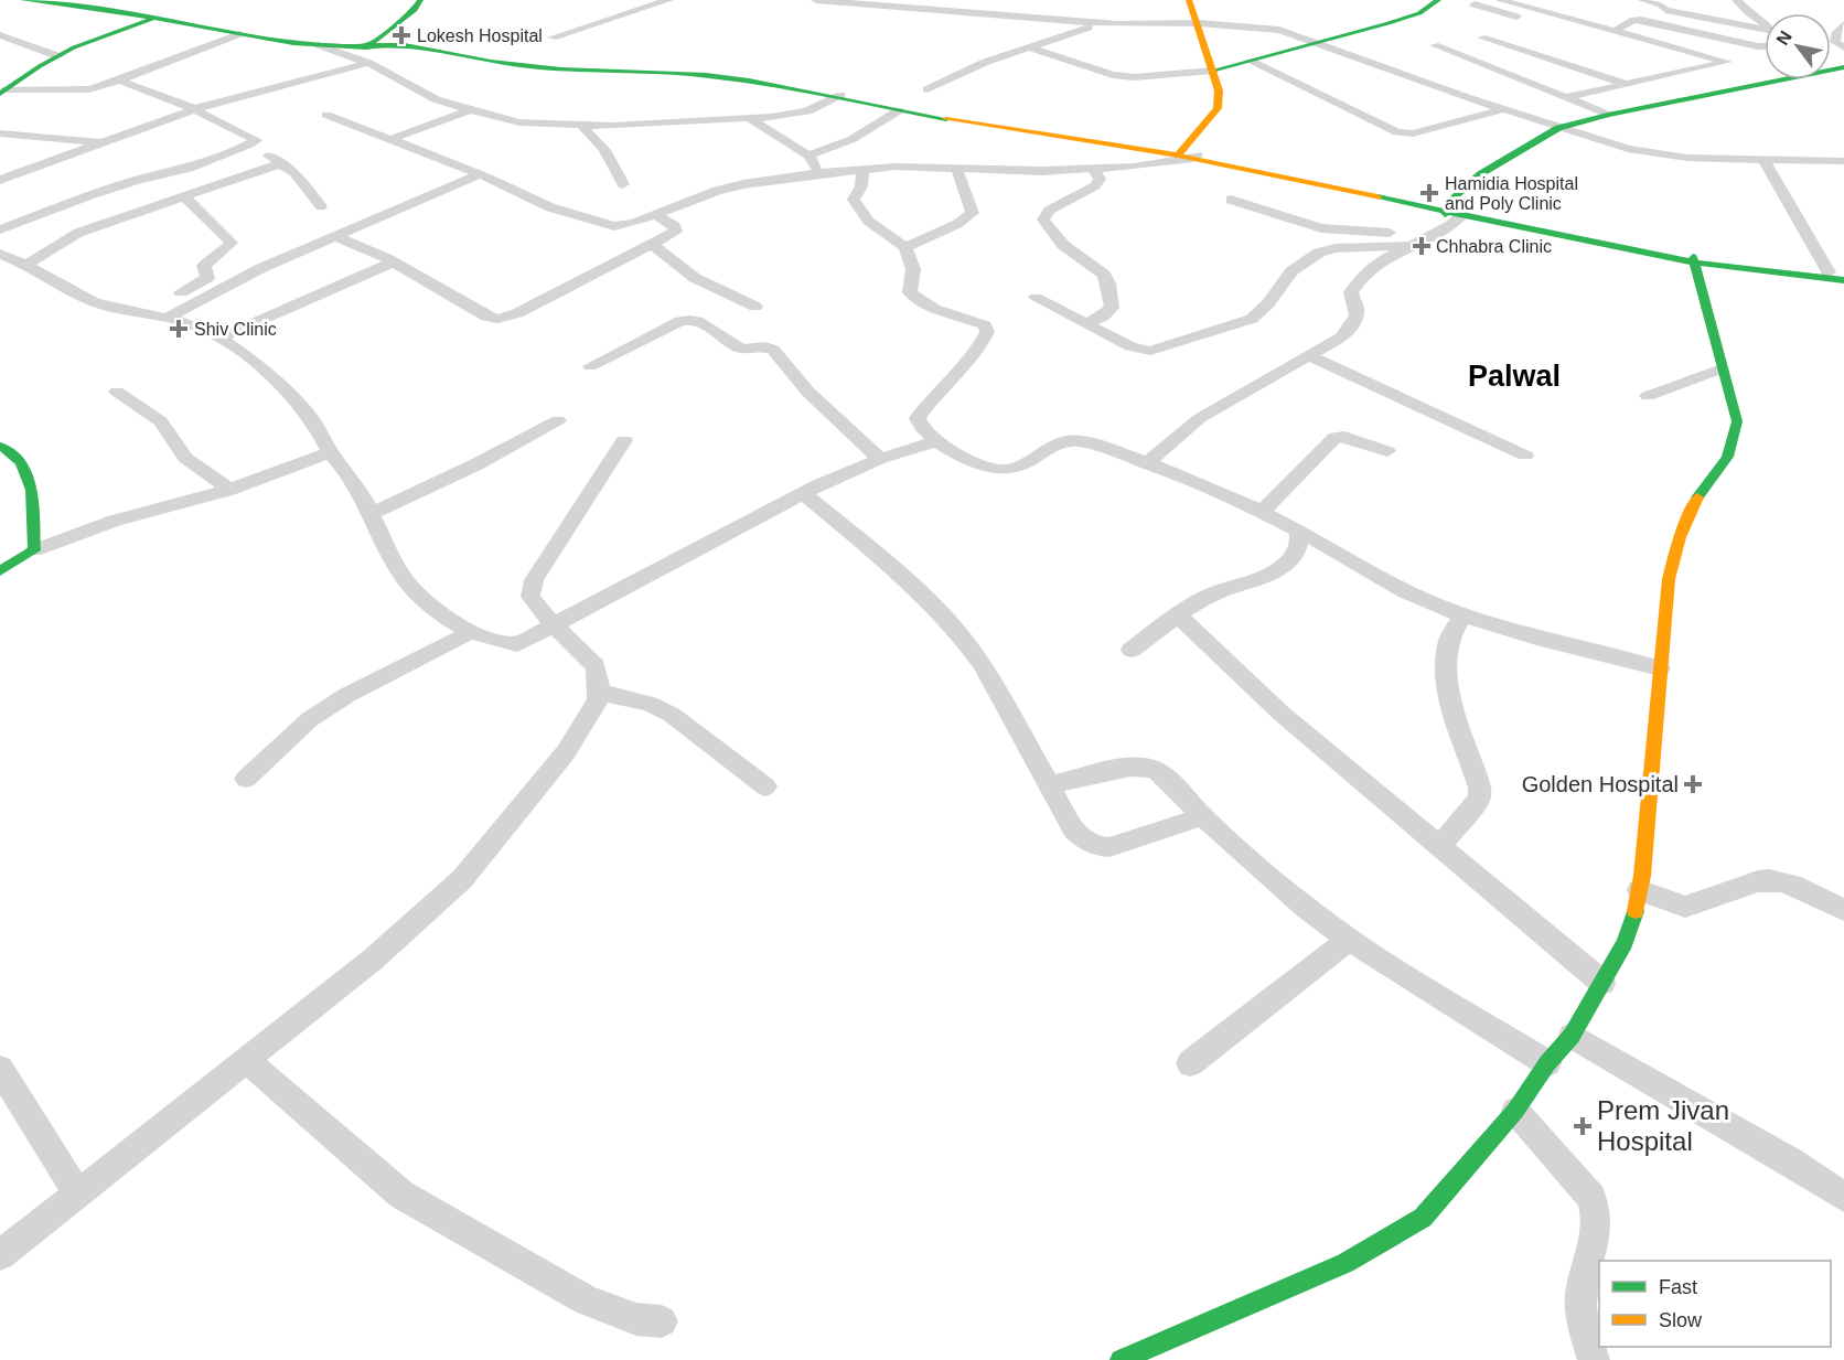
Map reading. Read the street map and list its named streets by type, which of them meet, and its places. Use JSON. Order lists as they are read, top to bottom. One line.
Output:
{"districts":["Palwal"],"places":{"health":["Lokesh Hospital","Hamidia Hospital and Poly Clinic","Chhabra Clinic","Shiv Clinic","Golden Hospital","Prem Jivan Hospital"]},"legend":["Fast","Slow"],"north":"top left"}
